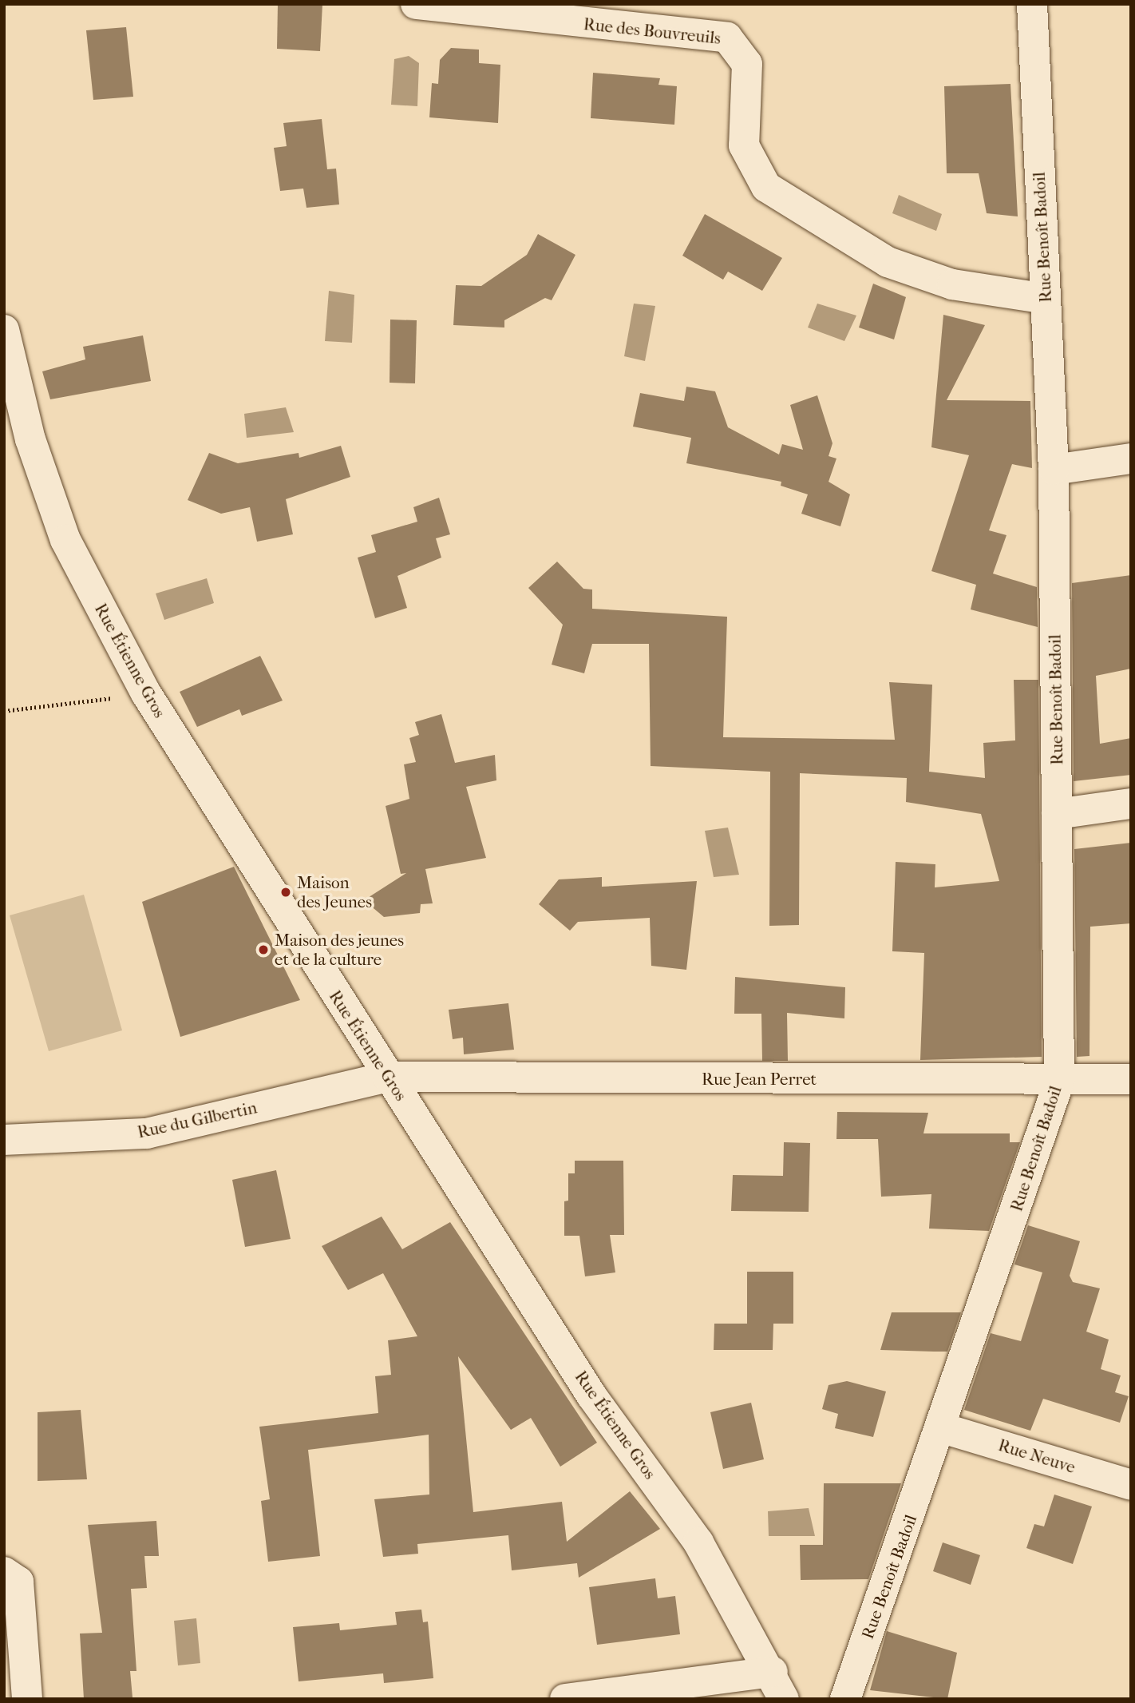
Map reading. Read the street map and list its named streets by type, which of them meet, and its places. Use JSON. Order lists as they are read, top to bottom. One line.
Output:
{"streets":{"street":["Rue des Bouvreuils","Rue Benoît Badoil","Rue Étienne Gros","Rue Jean Perret","Rue du Gilbertin","Rue Neuve"]},"crossings":[["Rue des Bouvreuils","Rue Benoît Badoil"],["Rue Benoît Badoil","Rue Jean Perret"],["Rue Benoît Badoil","Rue Neuve"],["Rue Étienne Gros","Rue Jean Perret"],["Rue Étienne Gros","Rue du Gilbertin"],["Rue Jean Perret","Rue du Gilbertin"]],"places":["Maison des Jeunes","Maison des jeunes et de la culture"]}
